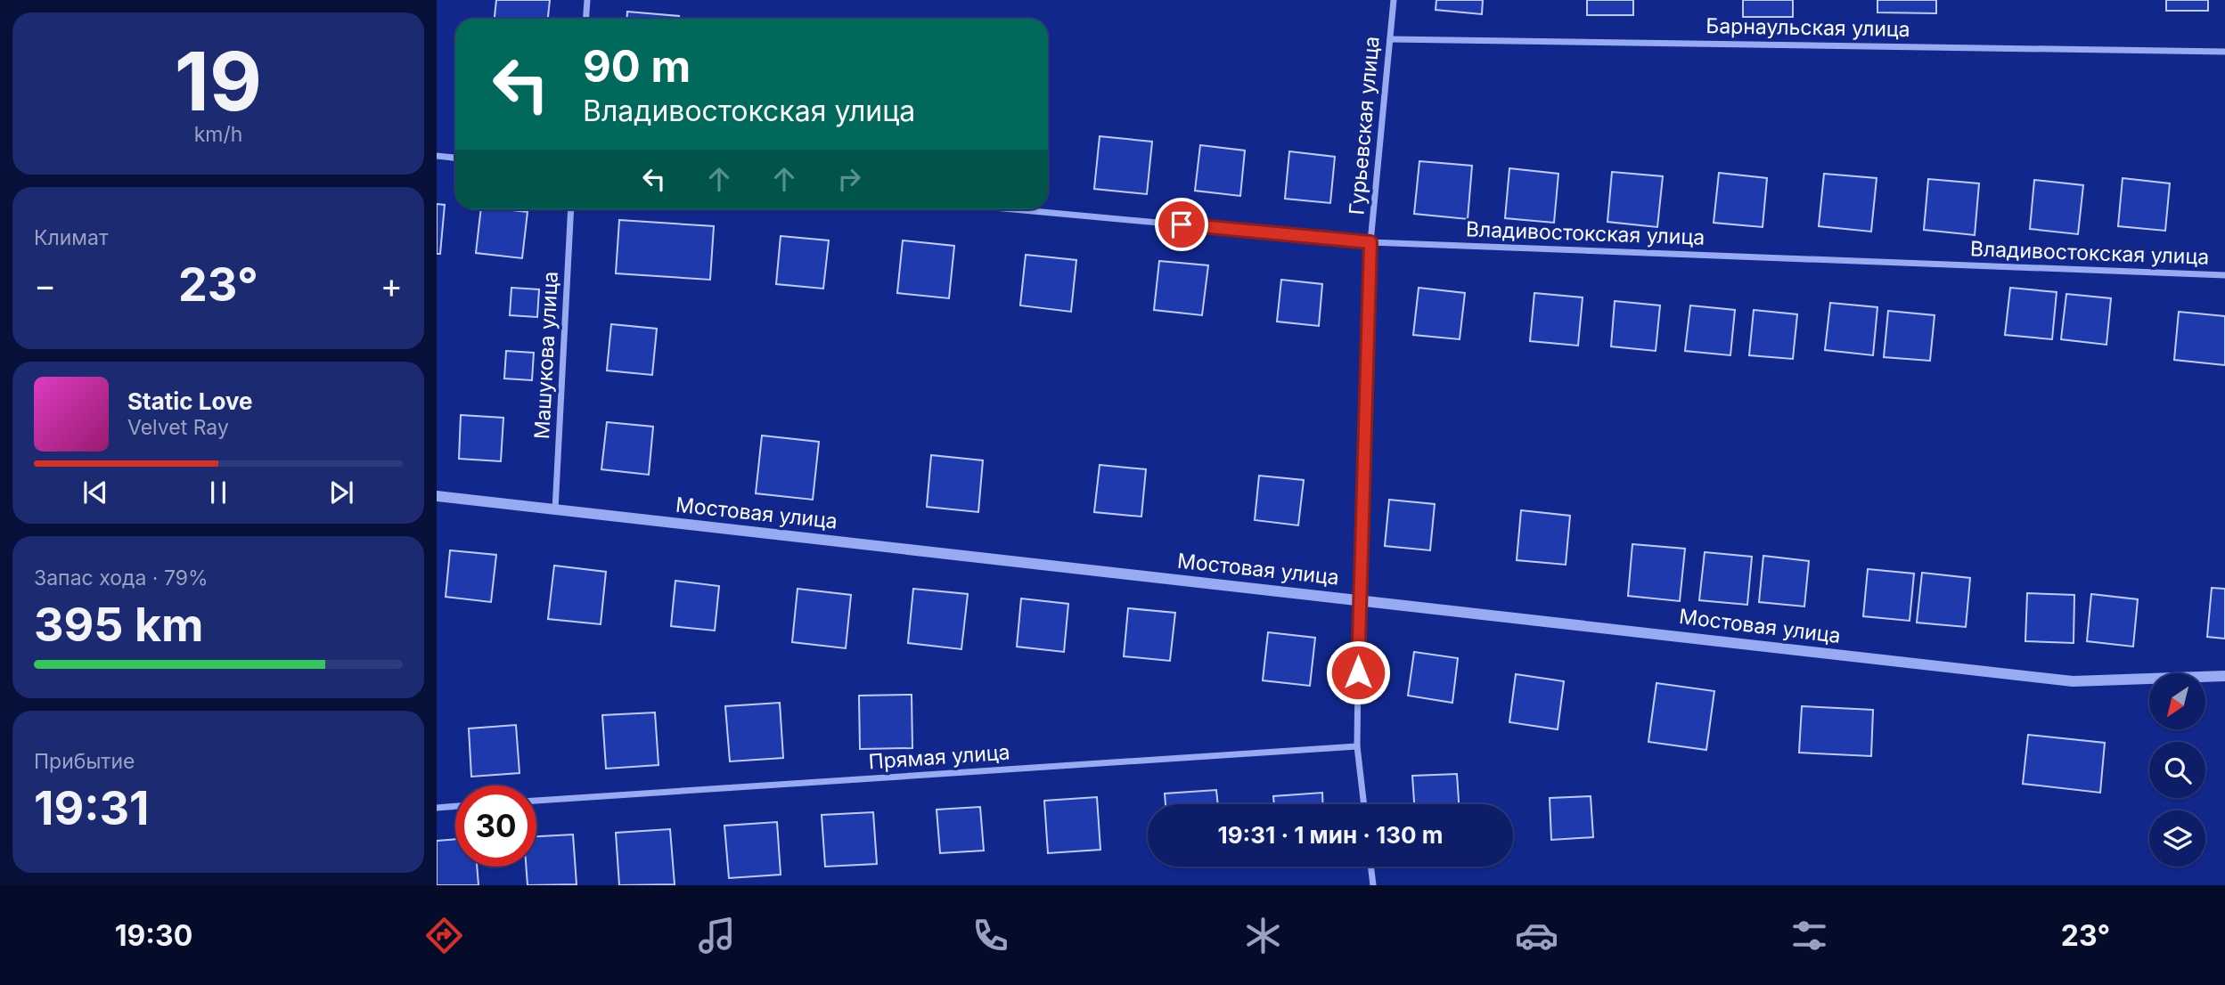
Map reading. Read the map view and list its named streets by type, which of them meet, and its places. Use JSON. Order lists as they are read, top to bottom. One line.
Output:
{"streets":{"street":["Барнаульская улица","Гурьевская улица","Владивостокская улица","Машукова улица","Мостовая улица","Прямая улица"]},"crossings":[["Барнаульская улица","Гурьевская улица"],["Гурьевская улица","Владивостокская улица"],["Гурьевская улица","Мостовая улица"],["Гурьевская улица","Прямая улица"],["Машукова улица","Мостовая улица"]],"north":"bottom left","page":{"tile":[["19","km/h"],"Климат",["Запас хода · 79%","395 km"],["Прибытие","19:31"]],"turn":["90 m","Владивостокская улица"],"heat":["−","23°","+"],"song":["Static Love","Velvet Ray"],"limit":"30","trip":"19:31 · 1 мин · 130 m","tabs":["19:30","23°"]}}
